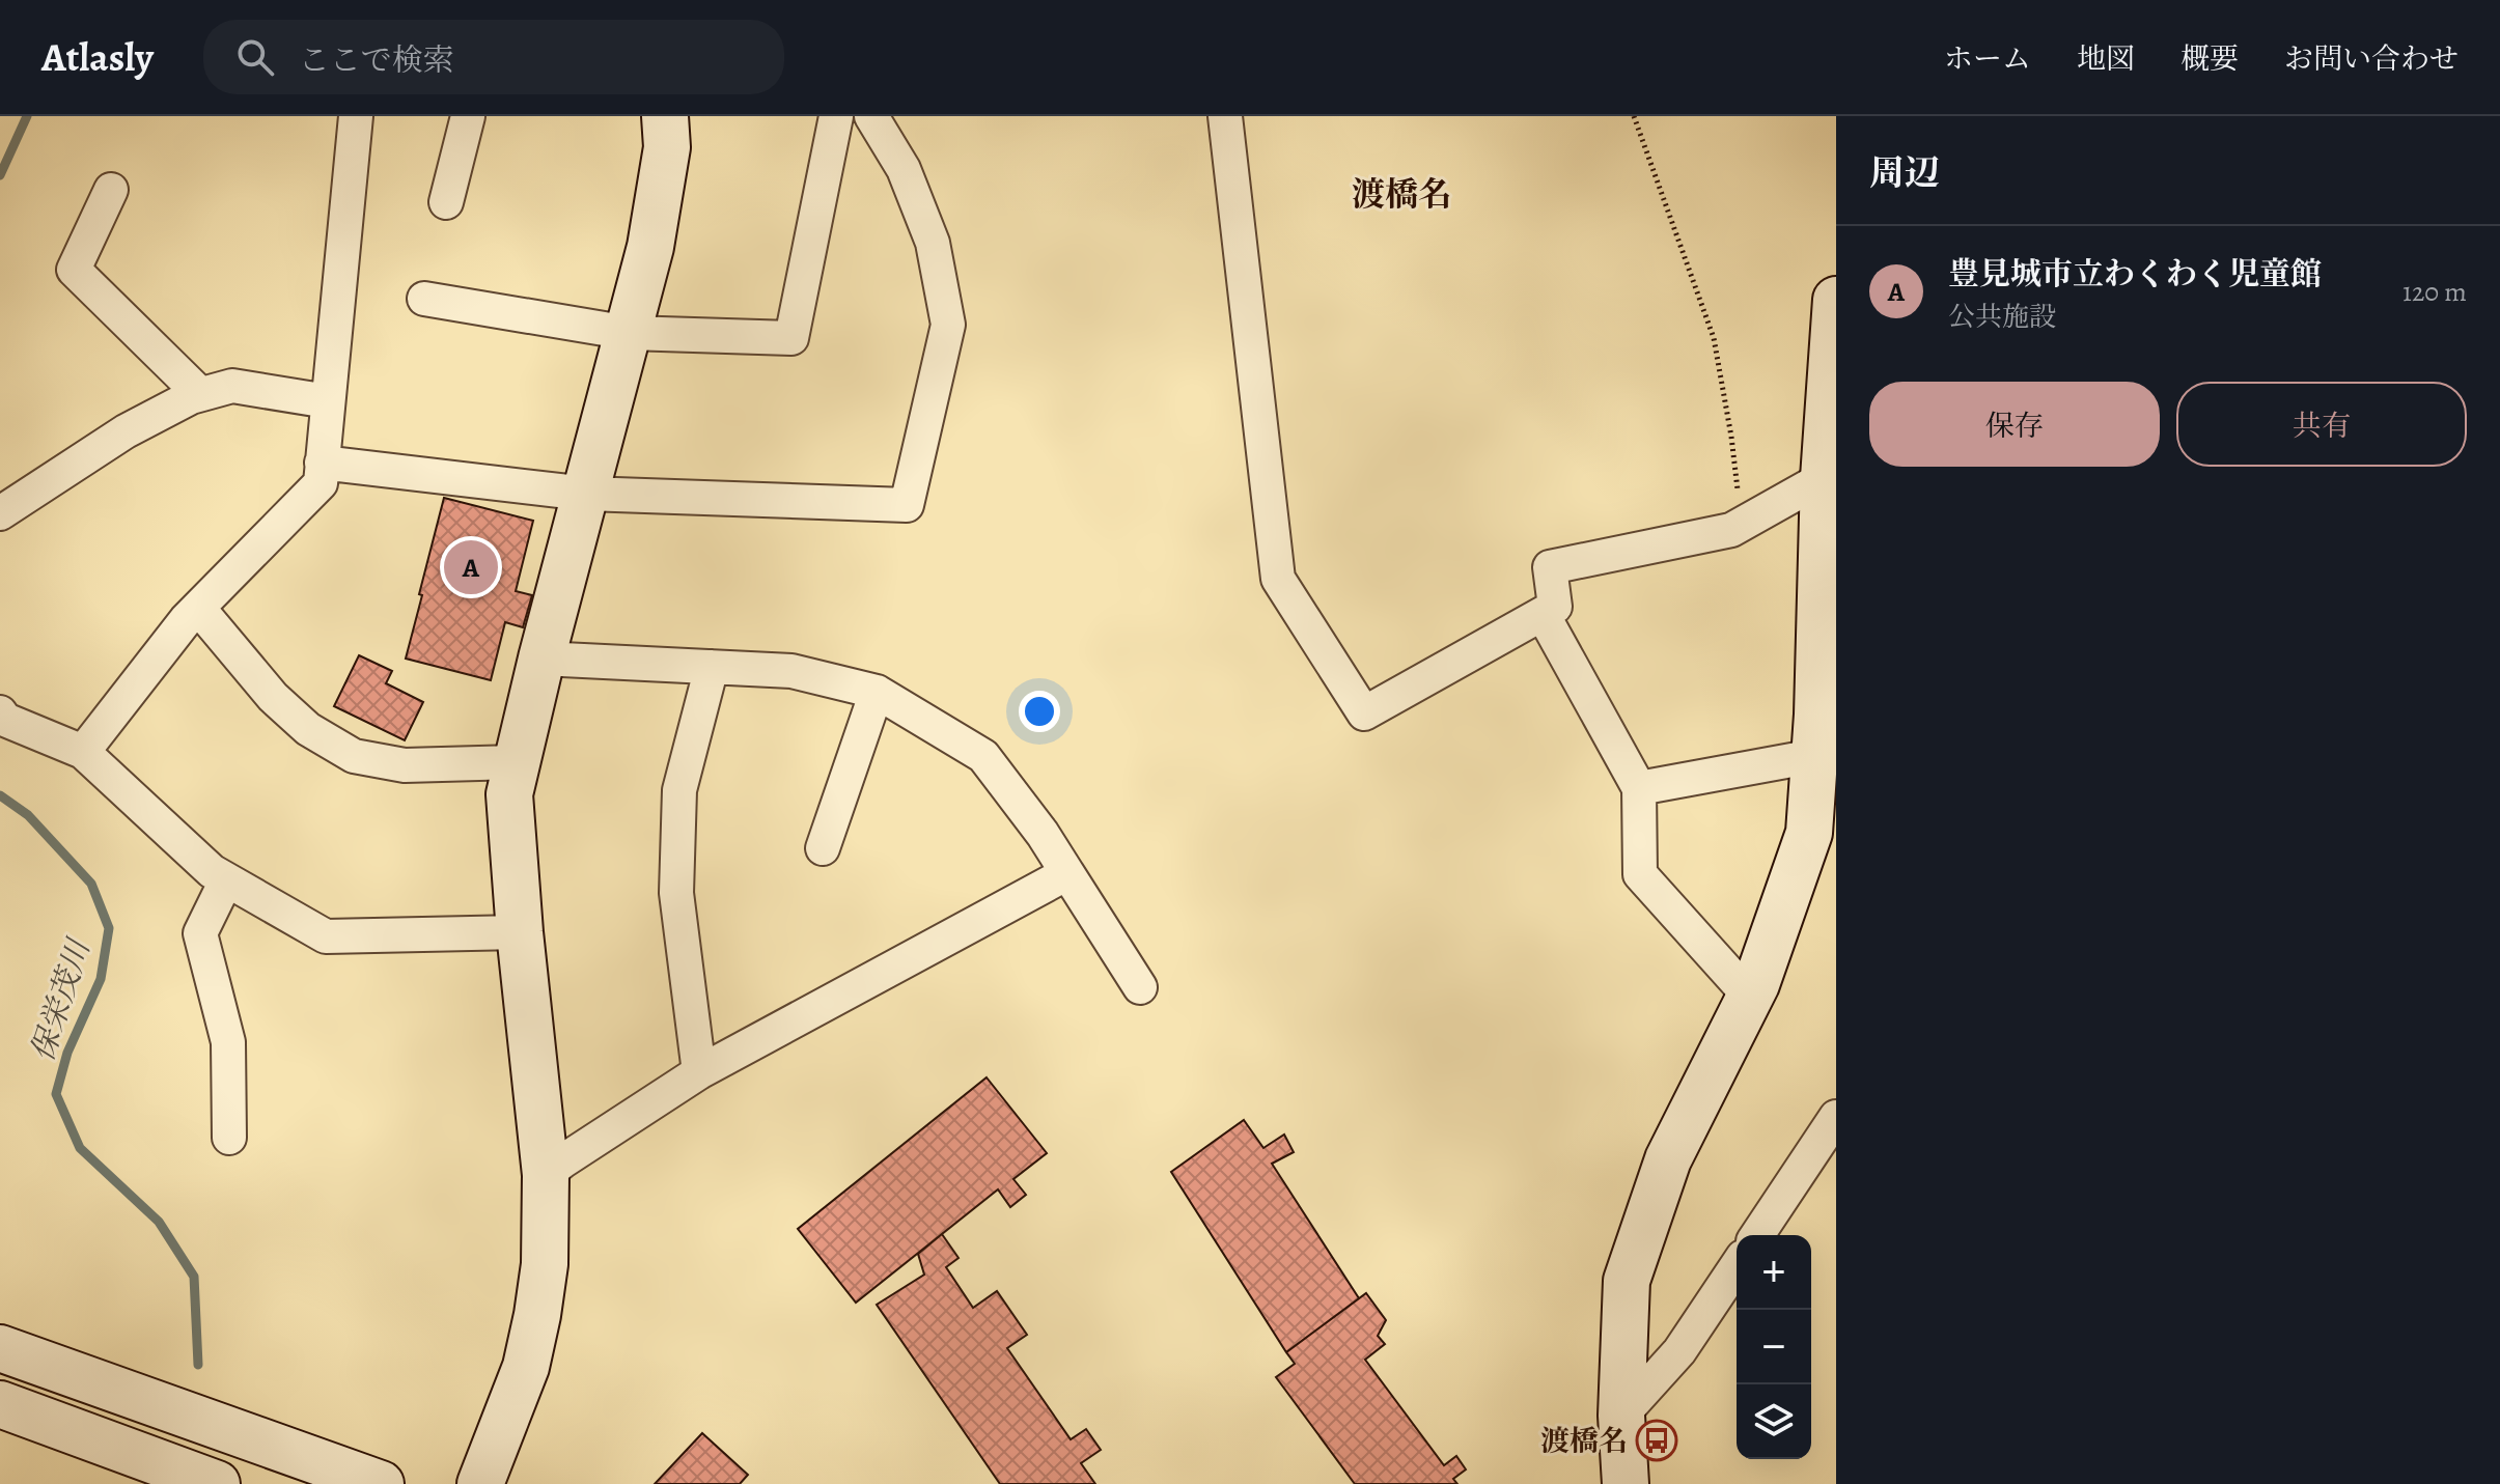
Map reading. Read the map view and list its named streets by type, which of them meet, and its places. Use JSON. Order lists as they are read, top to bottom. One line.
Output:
{"districts":["渡橋名"],"water":["保栄茂川"],"places":{"bus stop":["渡橋名"]},"page":{"header":"Atlasly","search":"ここで検索","nav":["ホーム","地図","概要","お問い合わせ"],"heading":"周辺","list":[{"mark":"A","name":"豊見城市立わくわく児童館","note":"公共施設","value":"120 m"}],"buttons":["保存","共有"],"pins":"A","map_buttons":["+","−"]}}
